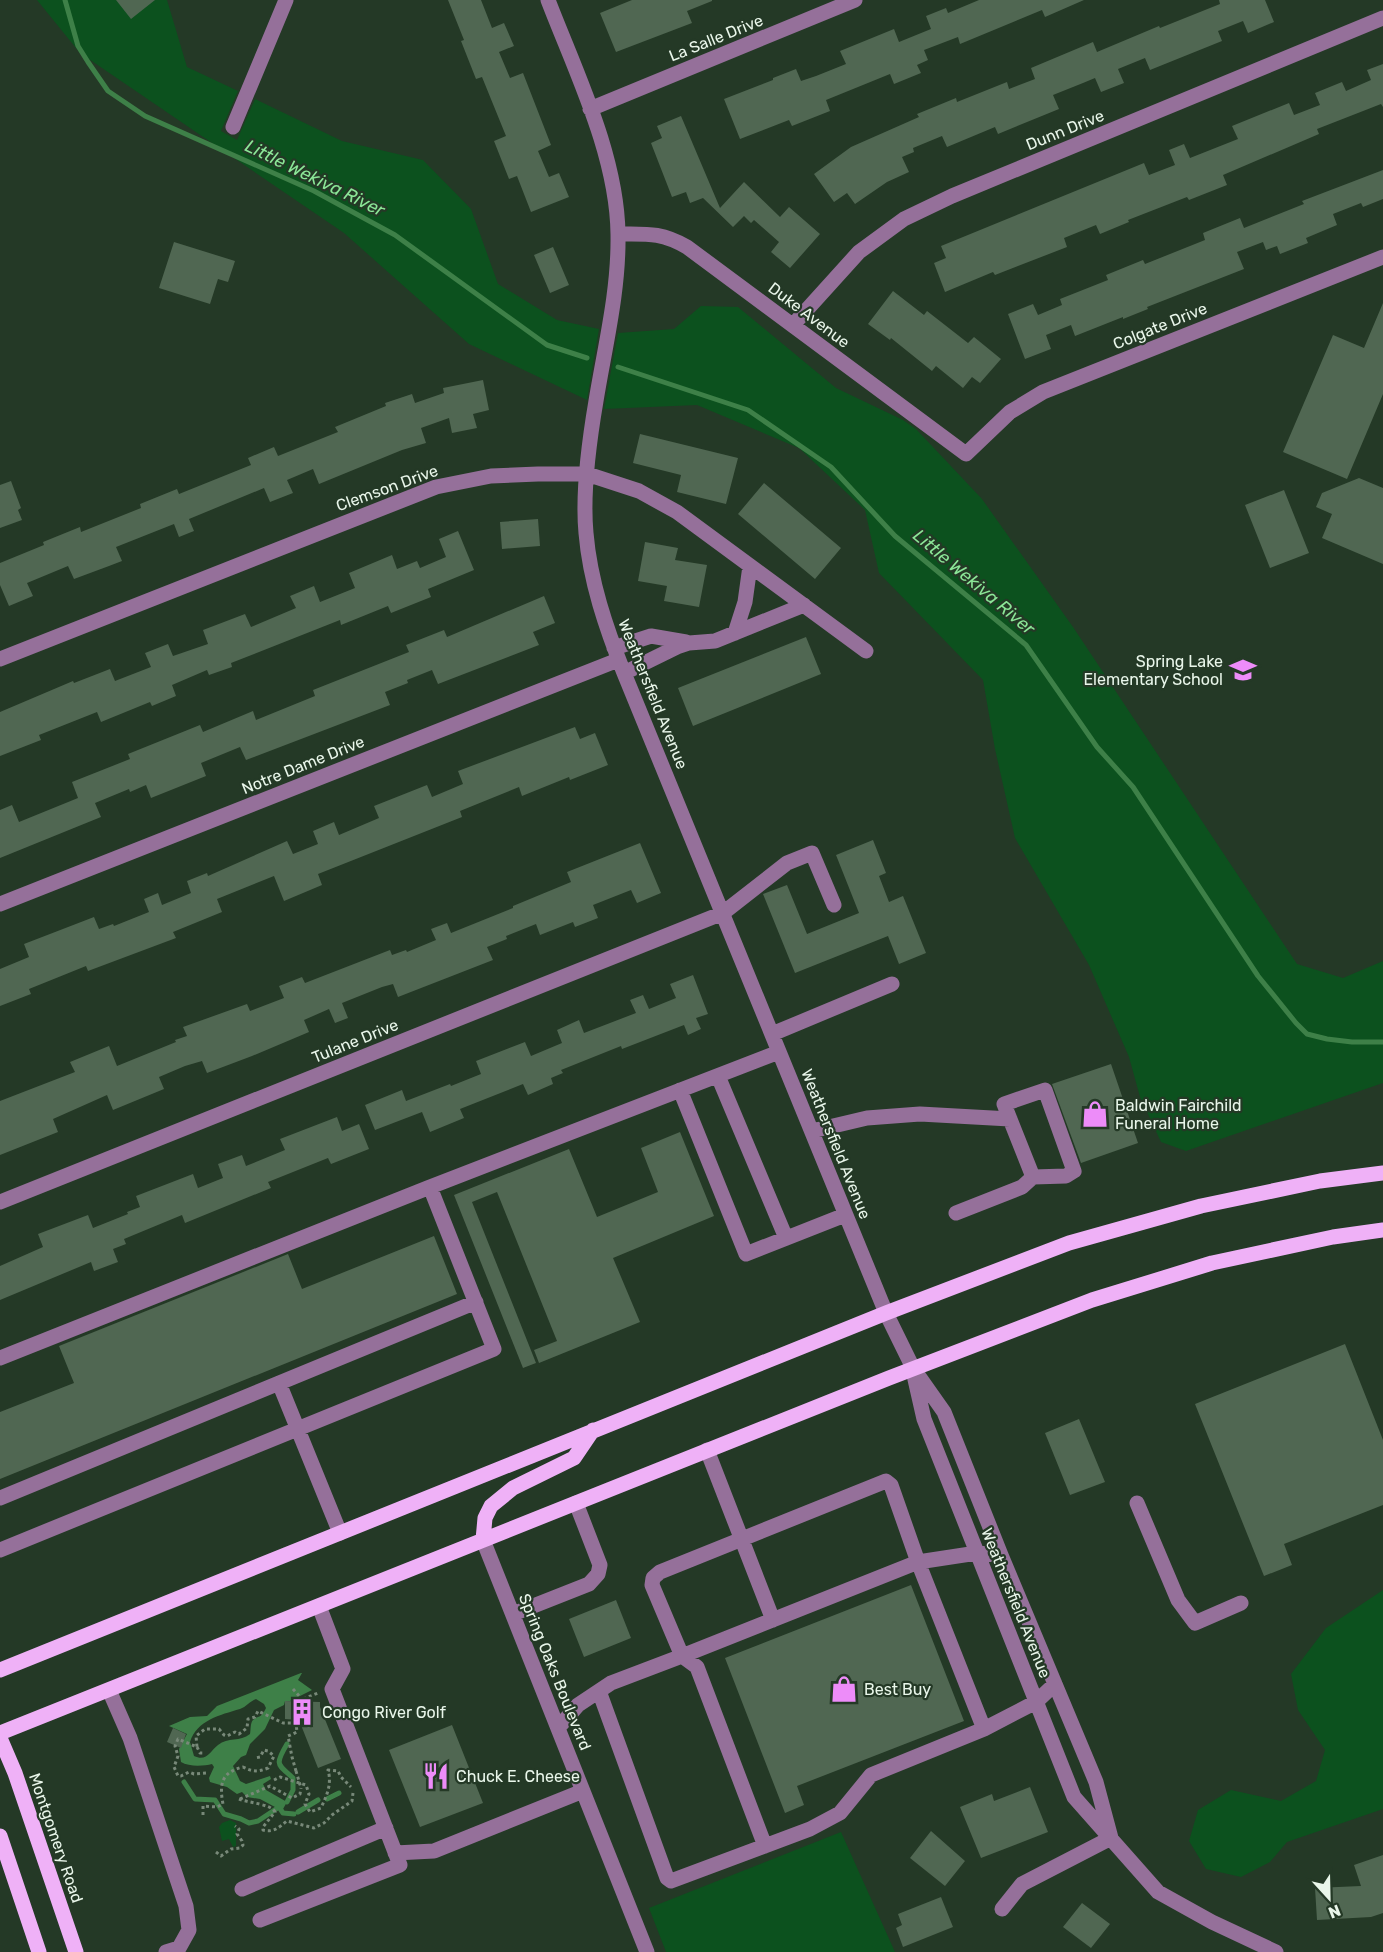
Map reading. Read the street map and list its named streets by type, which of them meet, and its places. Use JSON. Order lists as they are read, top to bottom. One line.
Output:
{"streets":{"main road":["Montgomery Road"],"street":["La Salle Drive","Dunn Drive","Duke Avenue","Colgate Drive","Clemson Drive","Weathersfield Avenue","Notre Dame Drive","Tulane Drive","Spring Oaks Boulevard"]},"crossings":[["La Salle Drive","Weathersfield Avenue"],["Dunn Drive","Duke Avenue"],["Duke Avenue","Colgate Drive"],["Duke Avenue","Weathersfield Avenue"],["Clemson Drive","Weathersfield Avenue"],["Clemson Drive","Notre Dame Drive"],["Weathersfield Avenue","Notre Dame Drive"],["Weathersfield Avenue","Tulane Drive"]],"water":["Little Wekiva River"],"places":{"school or university":["Spring Lake Elementary School"],"shop":["Baldwin Fairchild Funeral Home","Best Buy"],"building":["Congo River Golf"],"restaurant":["Chuck E. Cheese"]},"north":"bottom"}
